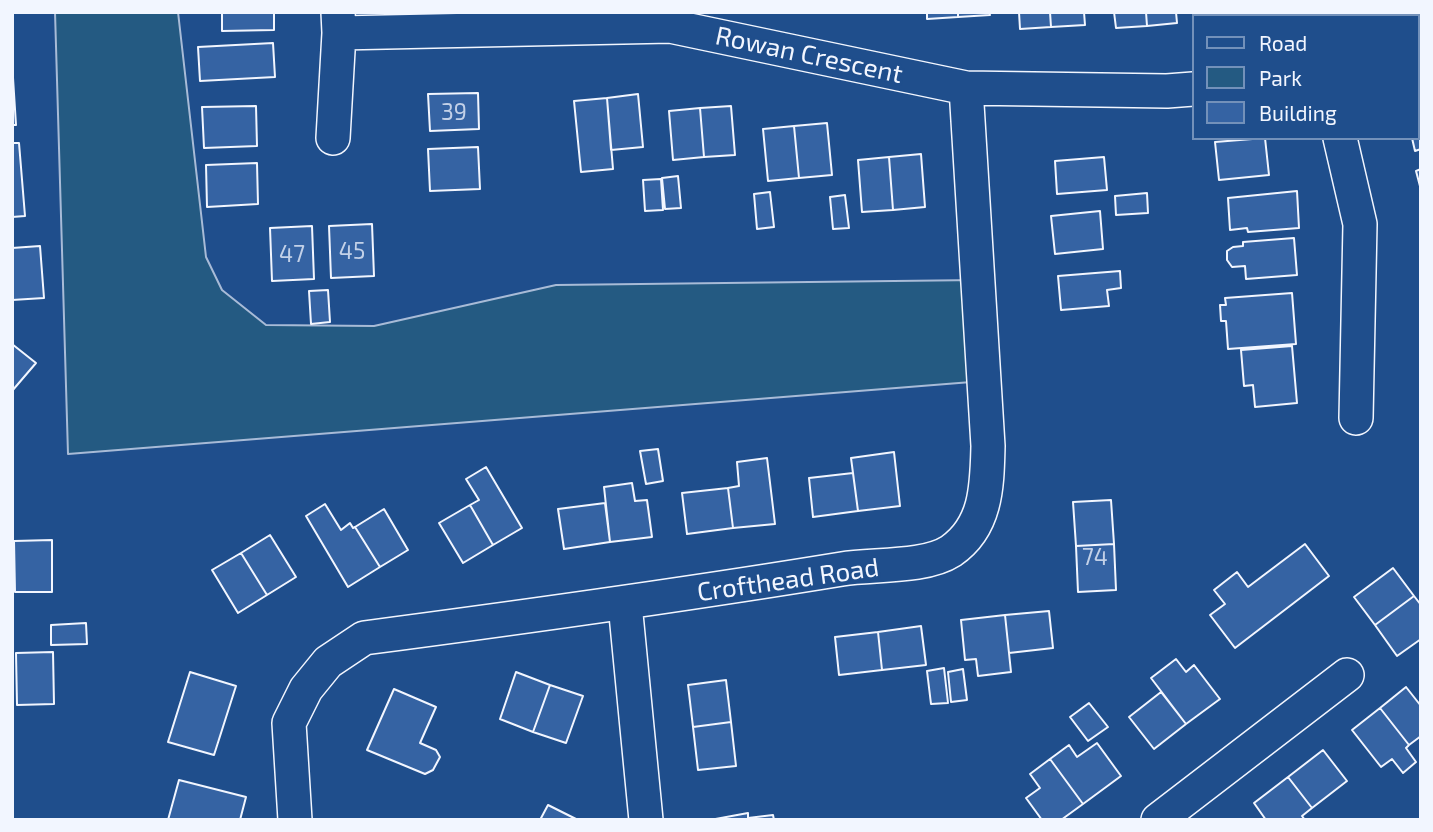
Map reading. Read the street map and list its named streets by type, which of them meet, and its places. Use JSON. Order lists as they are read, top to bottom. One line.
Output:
{"streets":{"street":["Rowan Crescent","Crofthead Road"]},"crossings":[["Rowan Crescent","Crofthead Road"]],"house_numbers":["39","45","47","74"],"legend":["Road","Park","Building"]}
